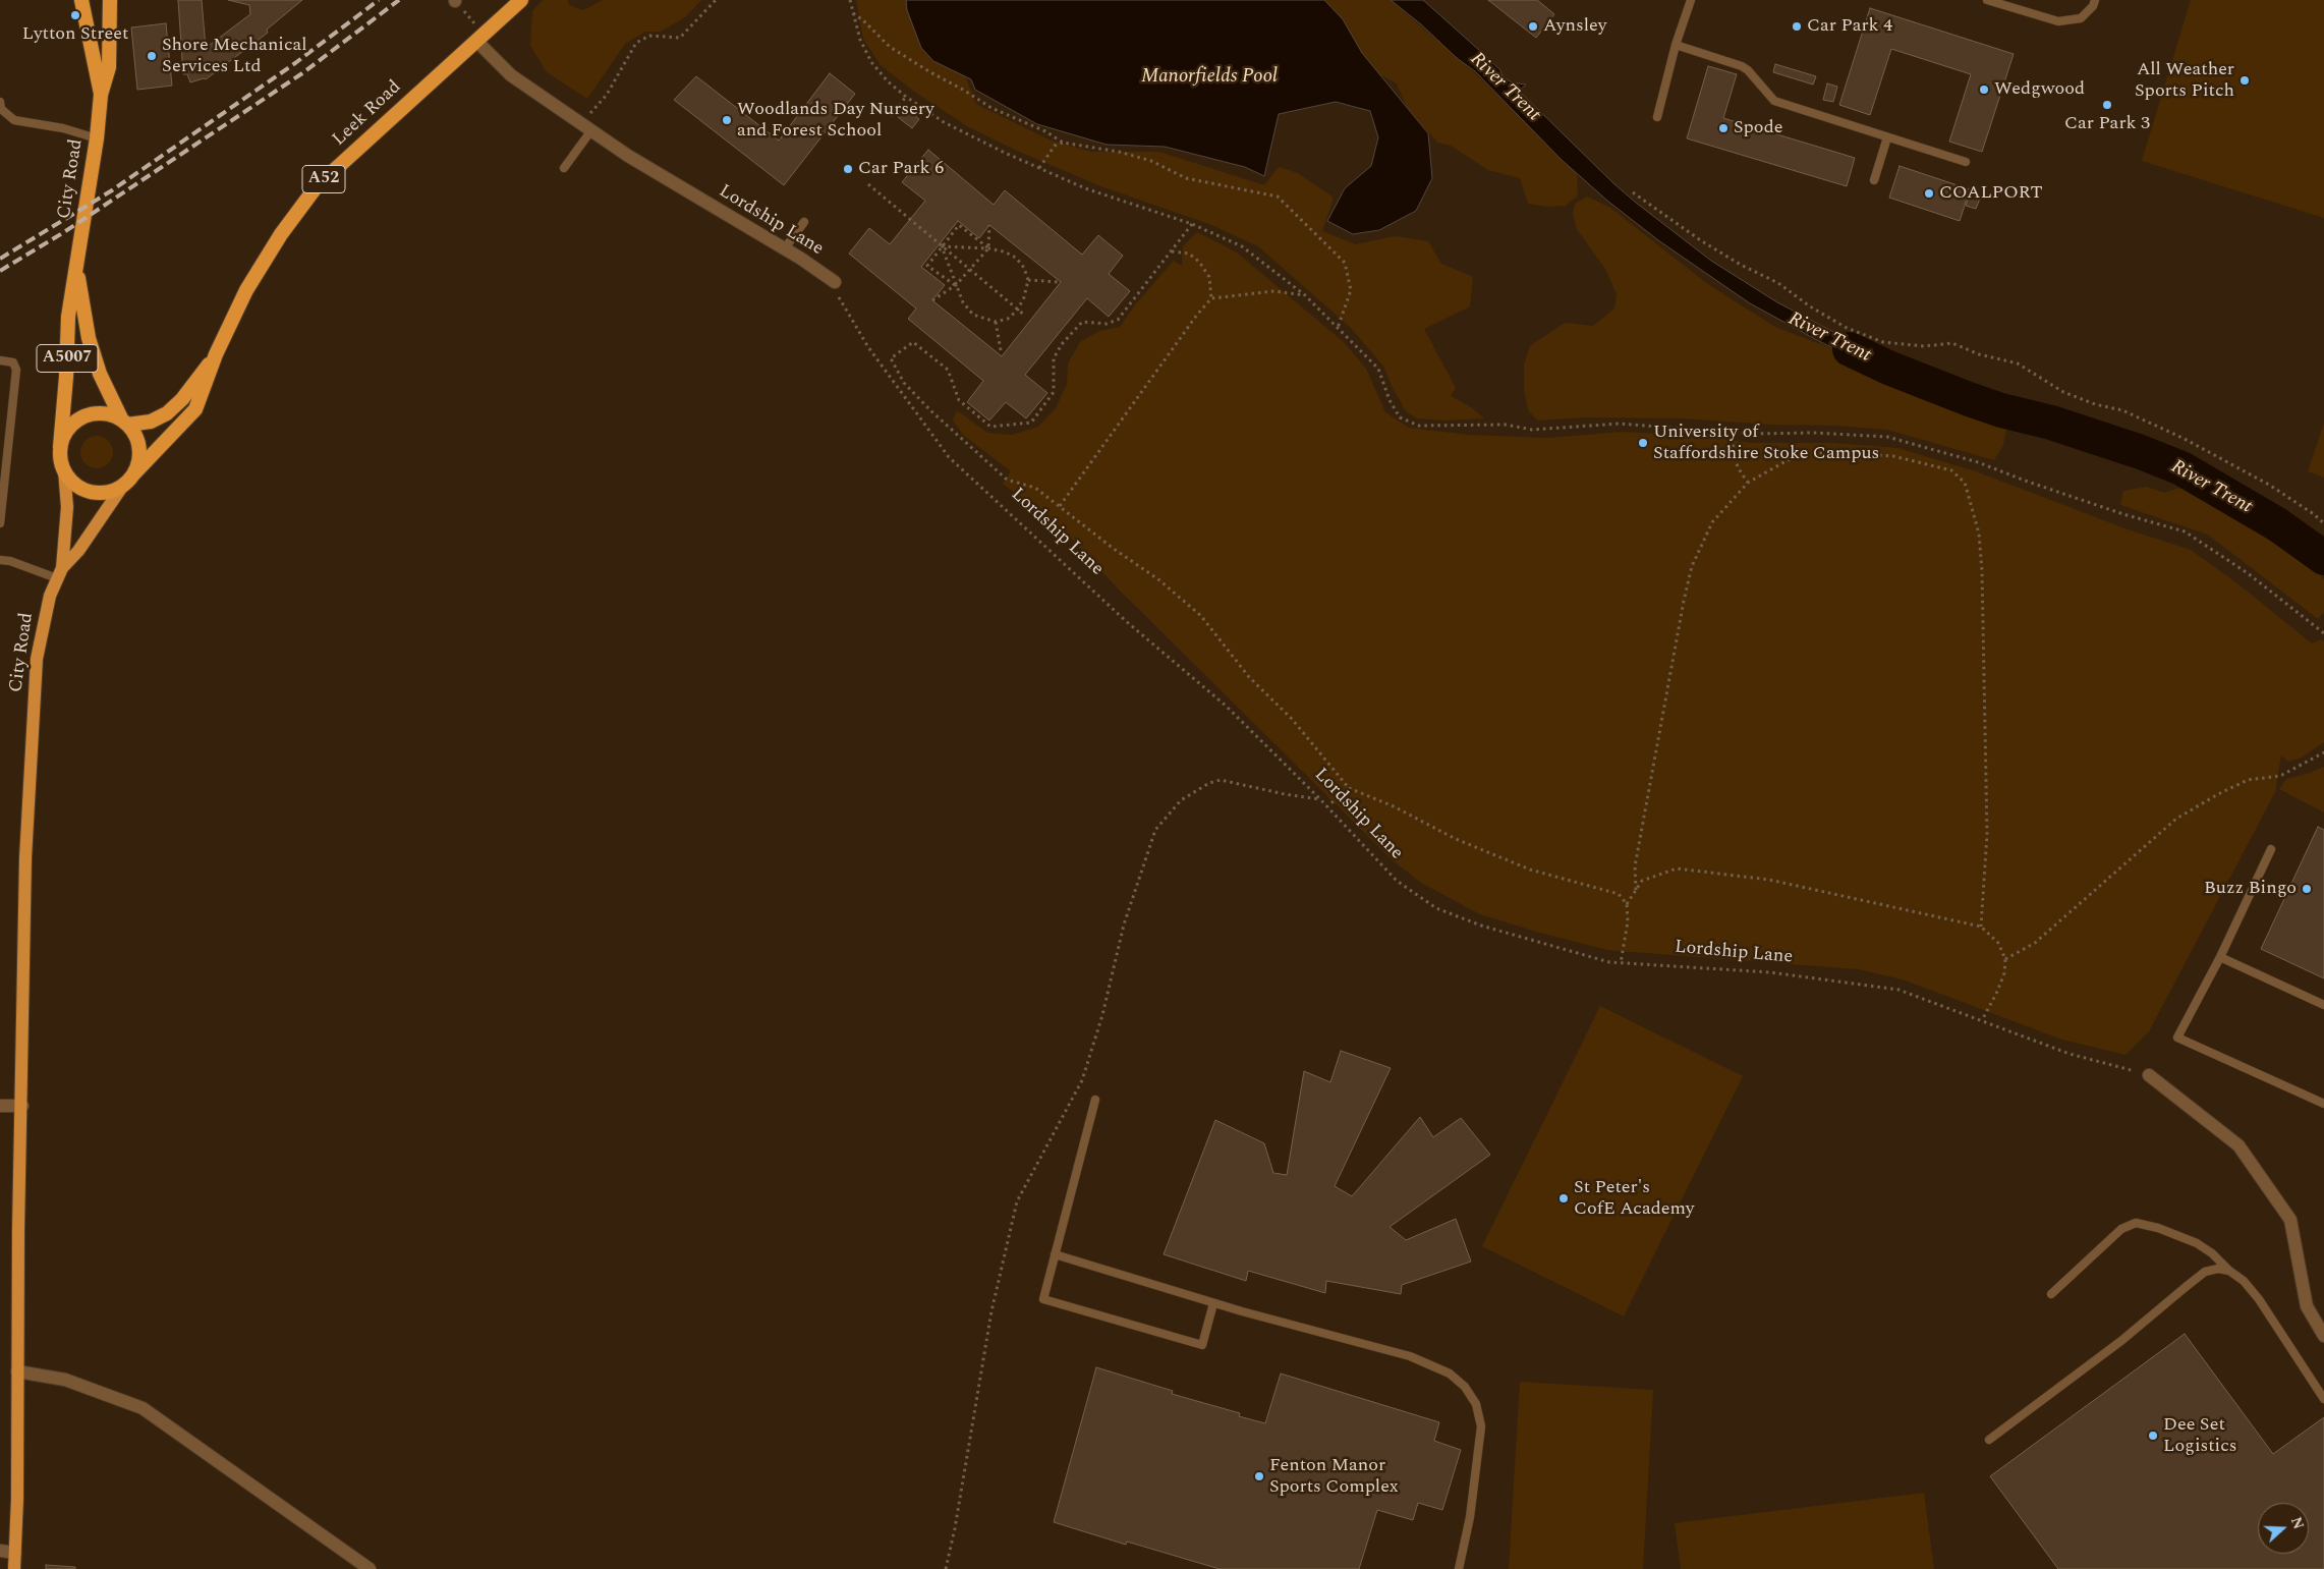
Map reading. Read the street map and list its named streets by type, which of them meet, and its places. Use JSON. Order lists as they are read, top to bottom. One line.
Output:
{"streets":{"highway":["Leek Road","City Road","A52","A5007"],"street":["Lordship Lane"]},"crossings":[["Leek Road","City Road"],["Leek Road","Lordship Lane"],["Leek Road","A5007"],["City Road","A5007"]],"water":["Manorfields Pool","River Trent"],"places":["Lytton Street","Aynsley","Car Park 4","Shore Mechanical Services Ltd","All Weather Sports Pitch","Wedgwood","Car Park 3","Woodlands Day Nursery and Forest School","Spode","Car Park 6","COALPORT","University of Staffordshire Stoke Campus","Buzz Bingo","St Peter's CofE Academy","Dee Set Logistics","Fenton Manor Sports Complex"],"north":"right"}
